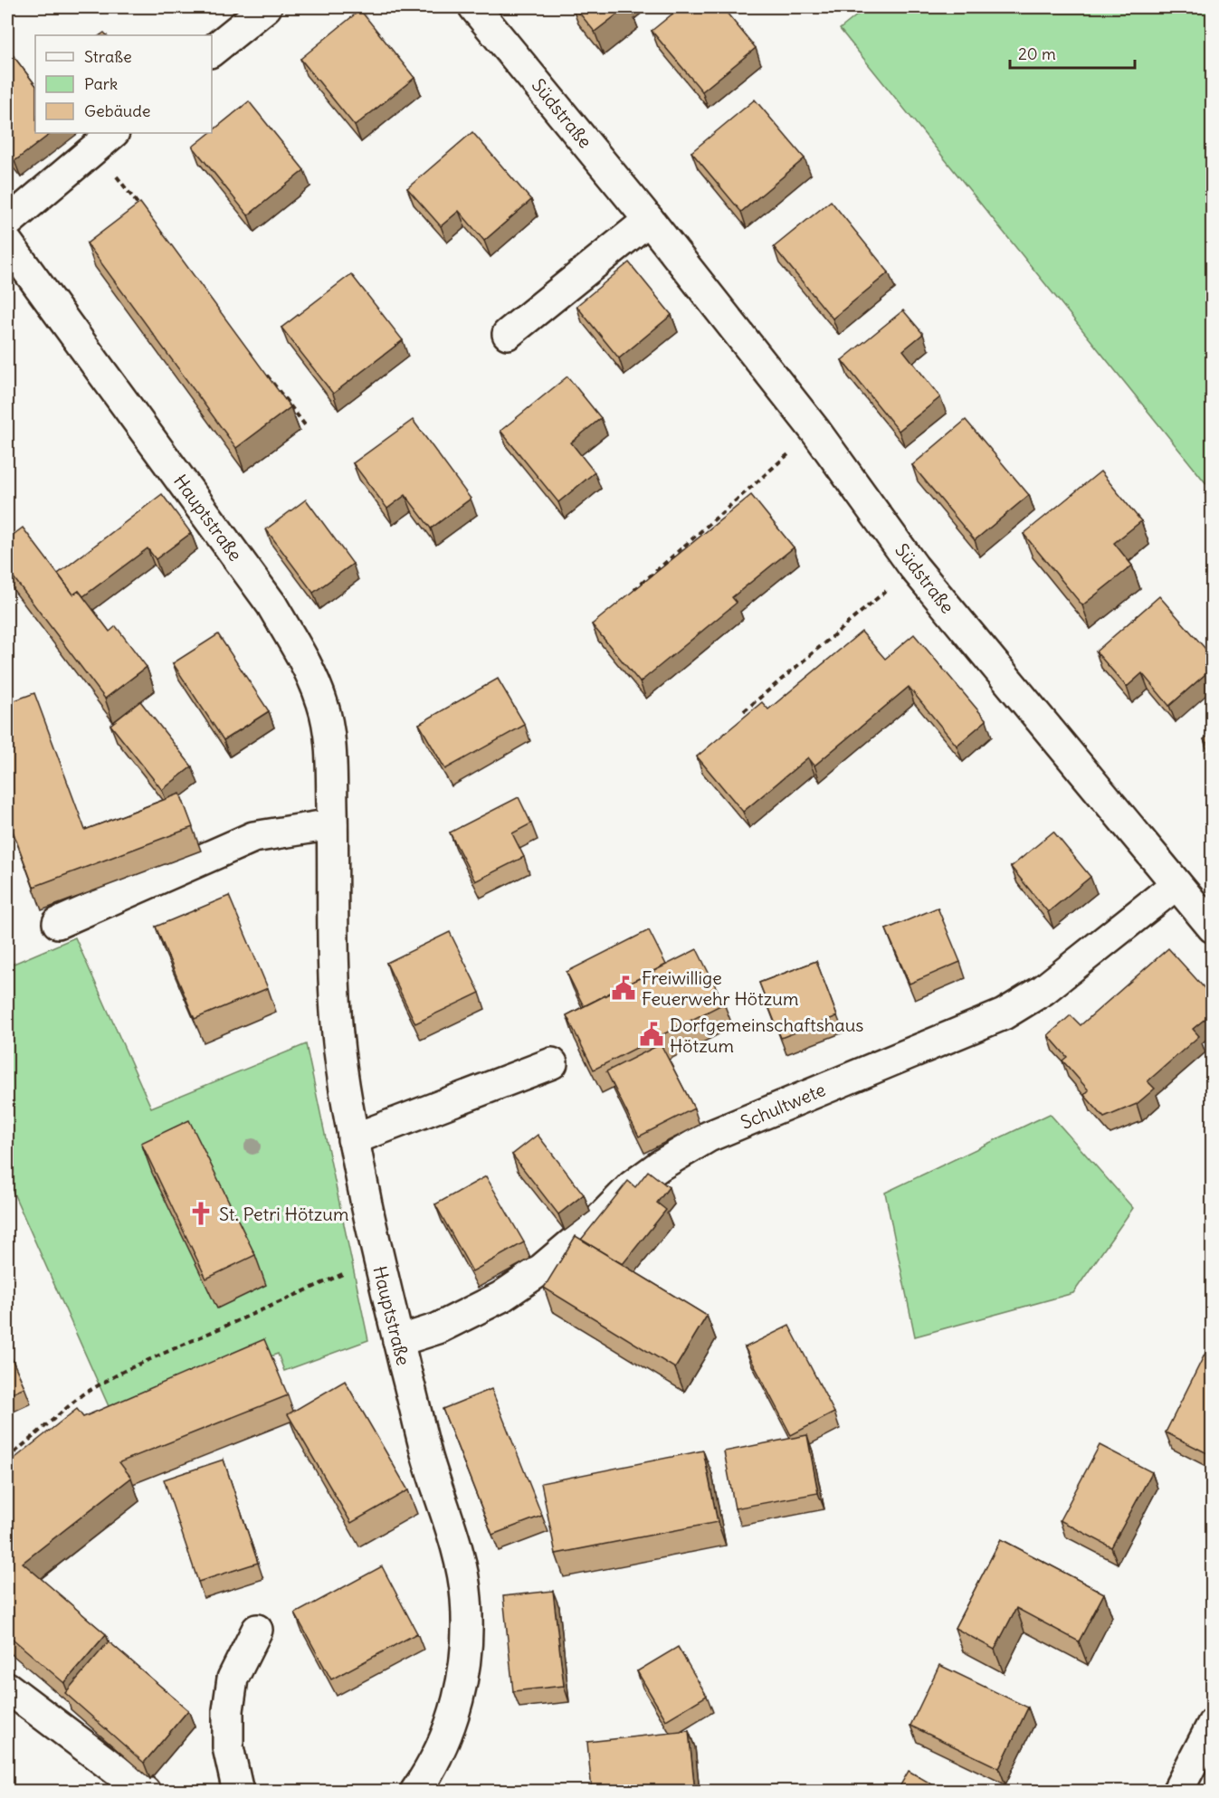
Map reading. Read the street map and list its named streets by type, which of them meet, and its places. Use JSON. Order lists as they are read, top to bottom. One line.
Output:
{"streets":{"street":["Südstraße","Hauptstraße","Schultwete"]},"crossings":[["Südstraße","Schultwete"],["Hauptstraße","Schultwete"]],"places":{"public building":["Freiwillige Feuerwehr Hötzum","Dorfgemeinschaftshaus Hötzum"],"church":["St. Petri Hötzum"]},"legend":["Straße","Park","Gebäude"],"scale_bar":"20 m"}
